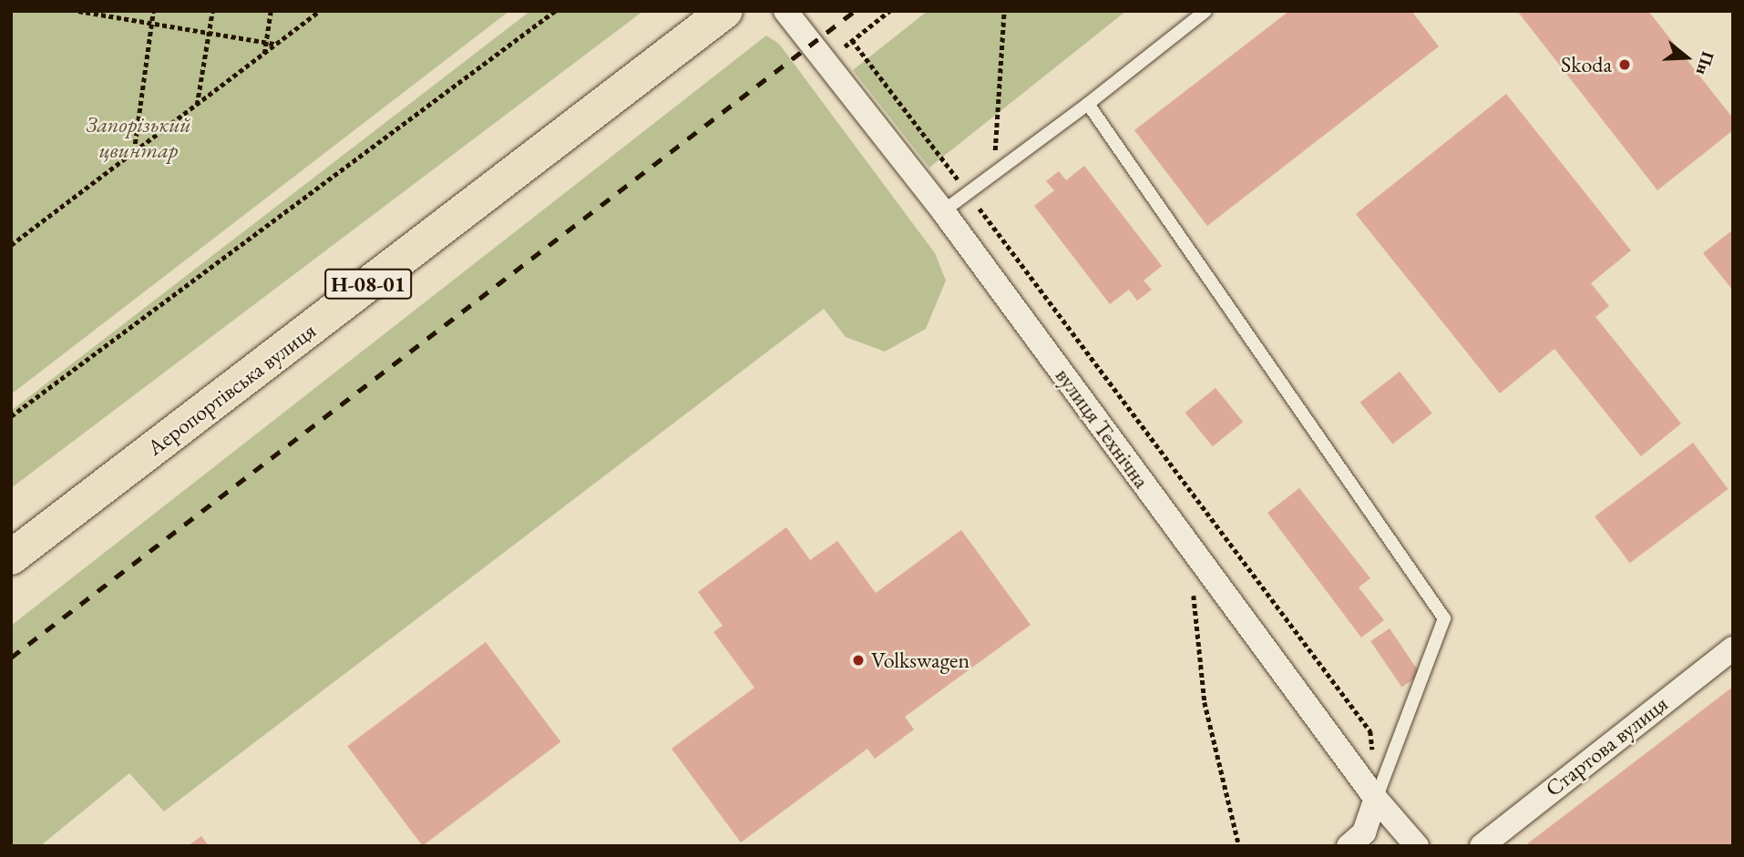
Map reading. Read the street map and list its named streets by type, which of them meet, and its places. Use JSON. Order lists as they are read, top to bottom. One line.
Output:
{"streets":{"main road":["Н-08-01","Аеропортівська вулиця"],"street":["вулиця Технічна","Стартова вулиця"]},"parks":["Запорізький цвинтар"],"places":["Skoda","Volkswagen"],"north":"right"}
